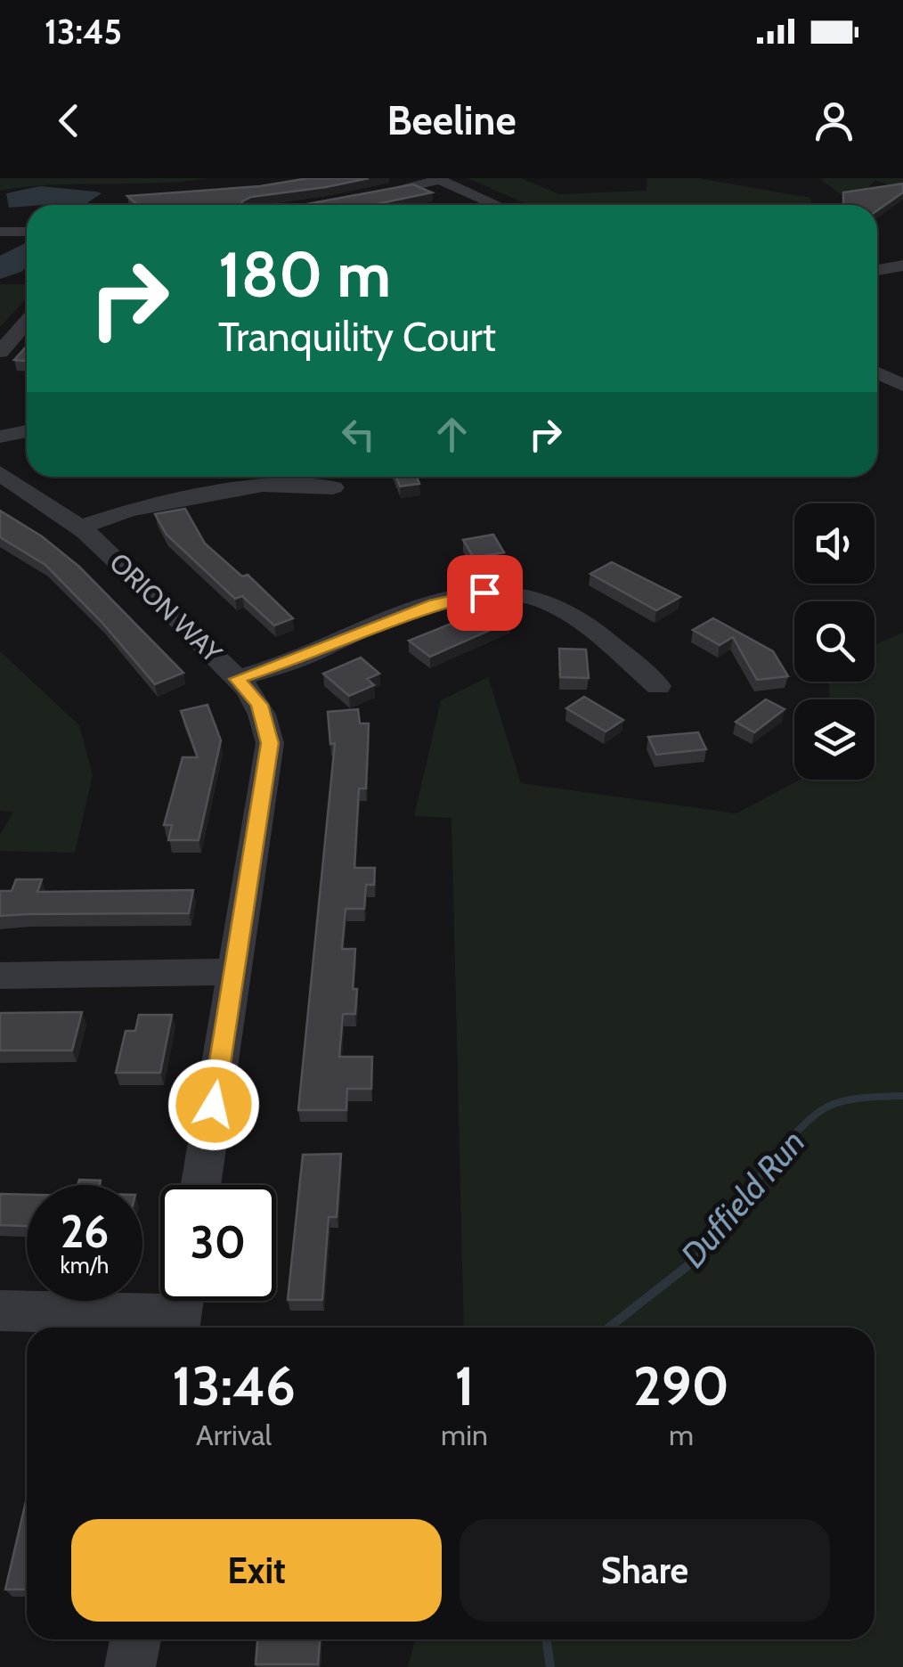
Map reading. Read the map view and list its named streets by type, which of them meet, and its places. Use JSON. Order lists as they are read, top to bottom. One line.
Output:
{"streets":{"street":["ORION WAY"]},"water":["Duffield Run"],"page":{"status":"13:45","header":"Beeline","turn":["180 m","Tranquility Court"],"speed":"26 km/h","limit":"30","eta":["13:46","Arrival","1","min","290","m"],"buttons":["Exit","Share"]}}
